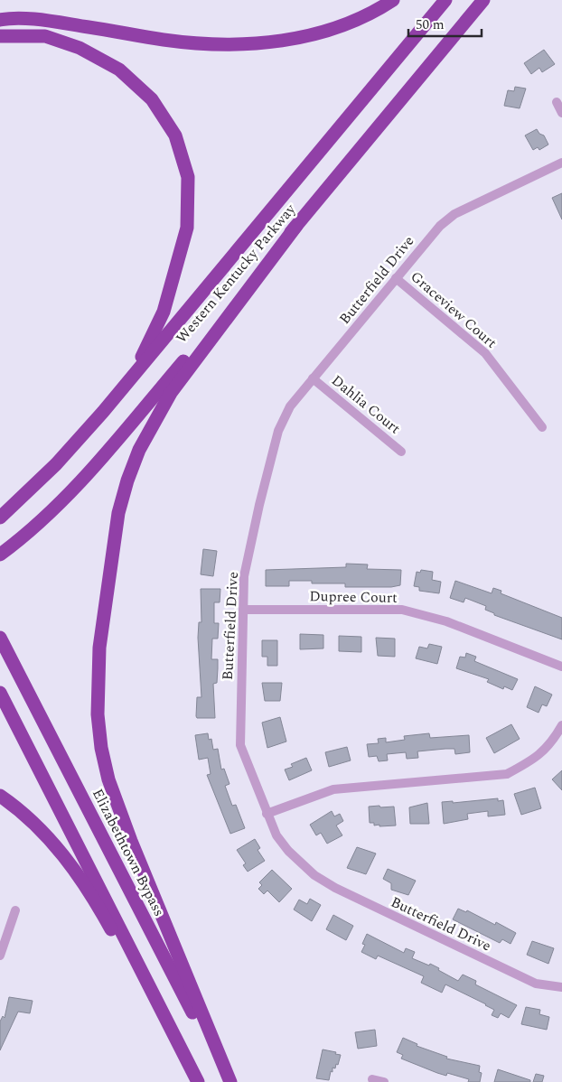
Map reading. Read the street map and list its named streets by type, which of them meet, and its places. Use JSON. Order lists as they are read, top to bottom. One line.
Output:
{"streets":{"highway":["Western Kentucky Parkway","Elizabethtown Bypass"],"street":["Butterfield Drive","Graceview Court","Dahlia Court","Dupree Court"]},"crossings":[["Butterfield Drive","Graceview Court"],["Butterfield Drive","Dahlia Court"],["Butterfield Drive","Dupree Court"]],"scale_bar":"50 m"}
